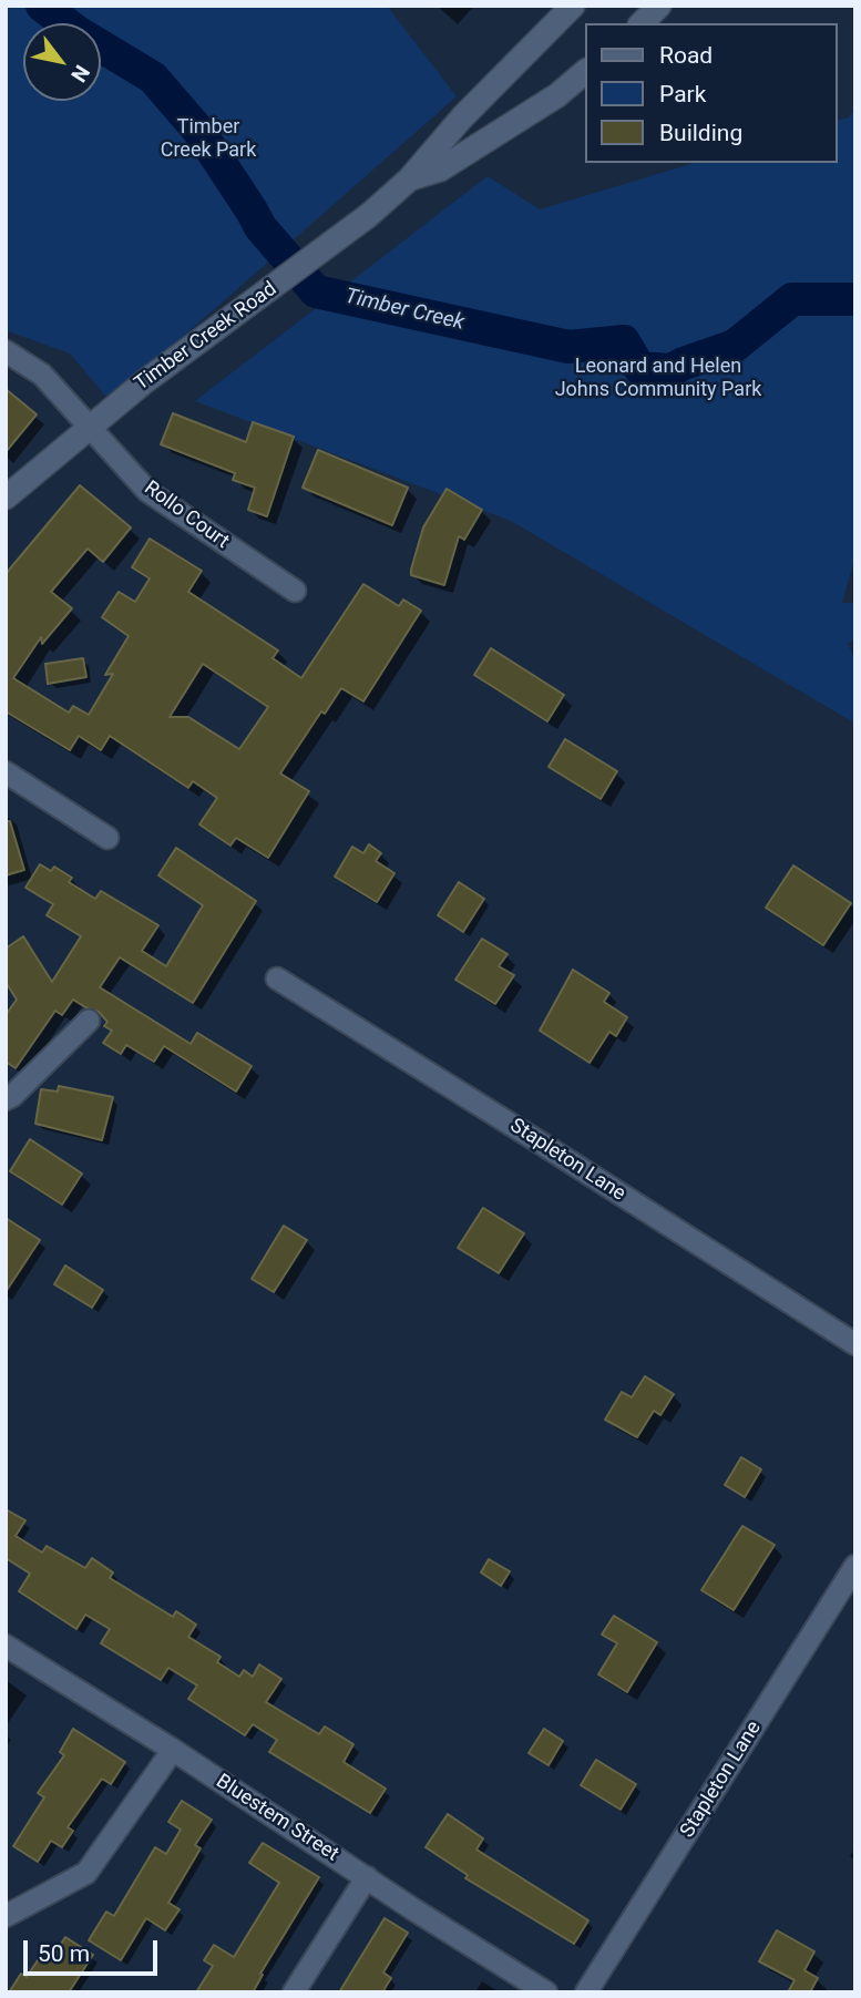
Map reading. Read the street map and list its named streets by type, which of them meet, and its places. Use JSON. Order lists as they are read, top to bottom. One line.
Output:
{"streets":{"street":["Timber Creek Road","Rollo Court","Stapleton Lane","Bluestem Street"]},"crossings":[["Timber Creek Road","Rollo Court"]],"water":["Timber Creek"],"parks":["Timber Creek Park","Leonard and Helen Johns Community Park"],"legend":["Road","Park","Building"],"scale_bar":"50 m","north":"bottom right"}
